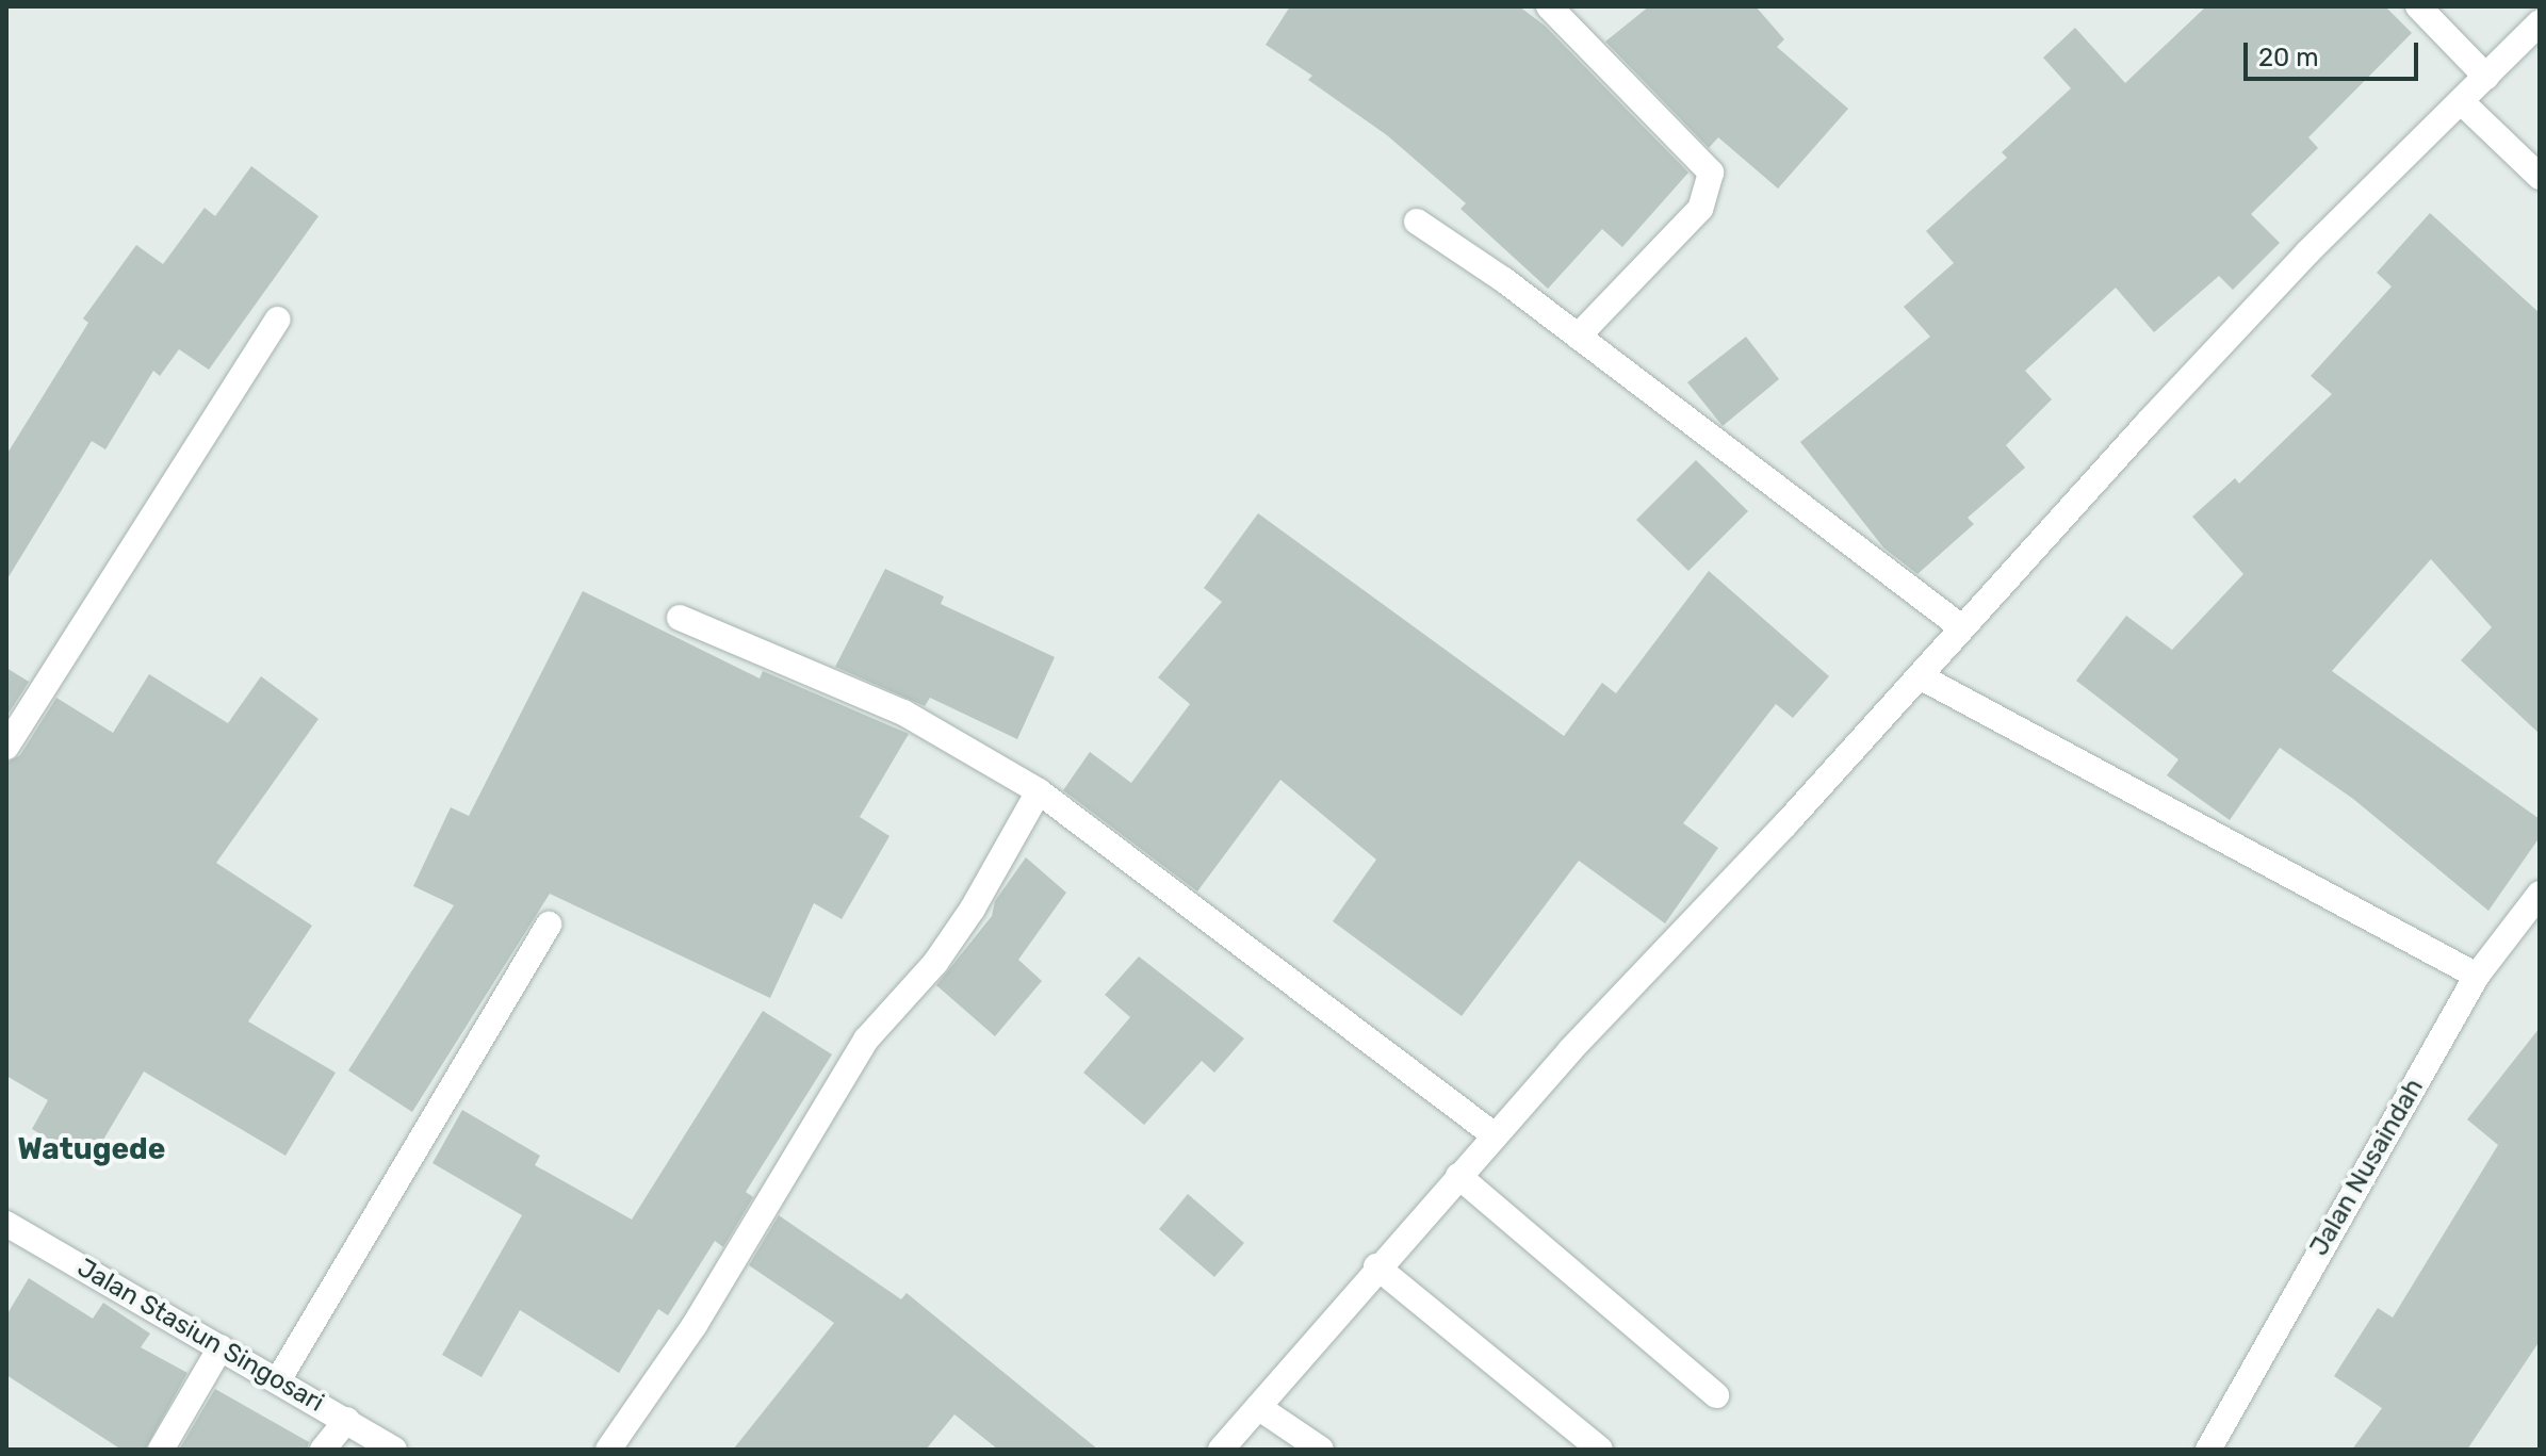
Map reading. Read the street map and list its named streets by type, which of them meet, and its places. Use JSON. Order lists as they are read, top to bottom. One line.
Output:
{"streets":{"street":["Jalan Nusaindah","Jalan Stasiun Singosari"]},"districts":["Watugede"],"scale_bar":"20 m"}
